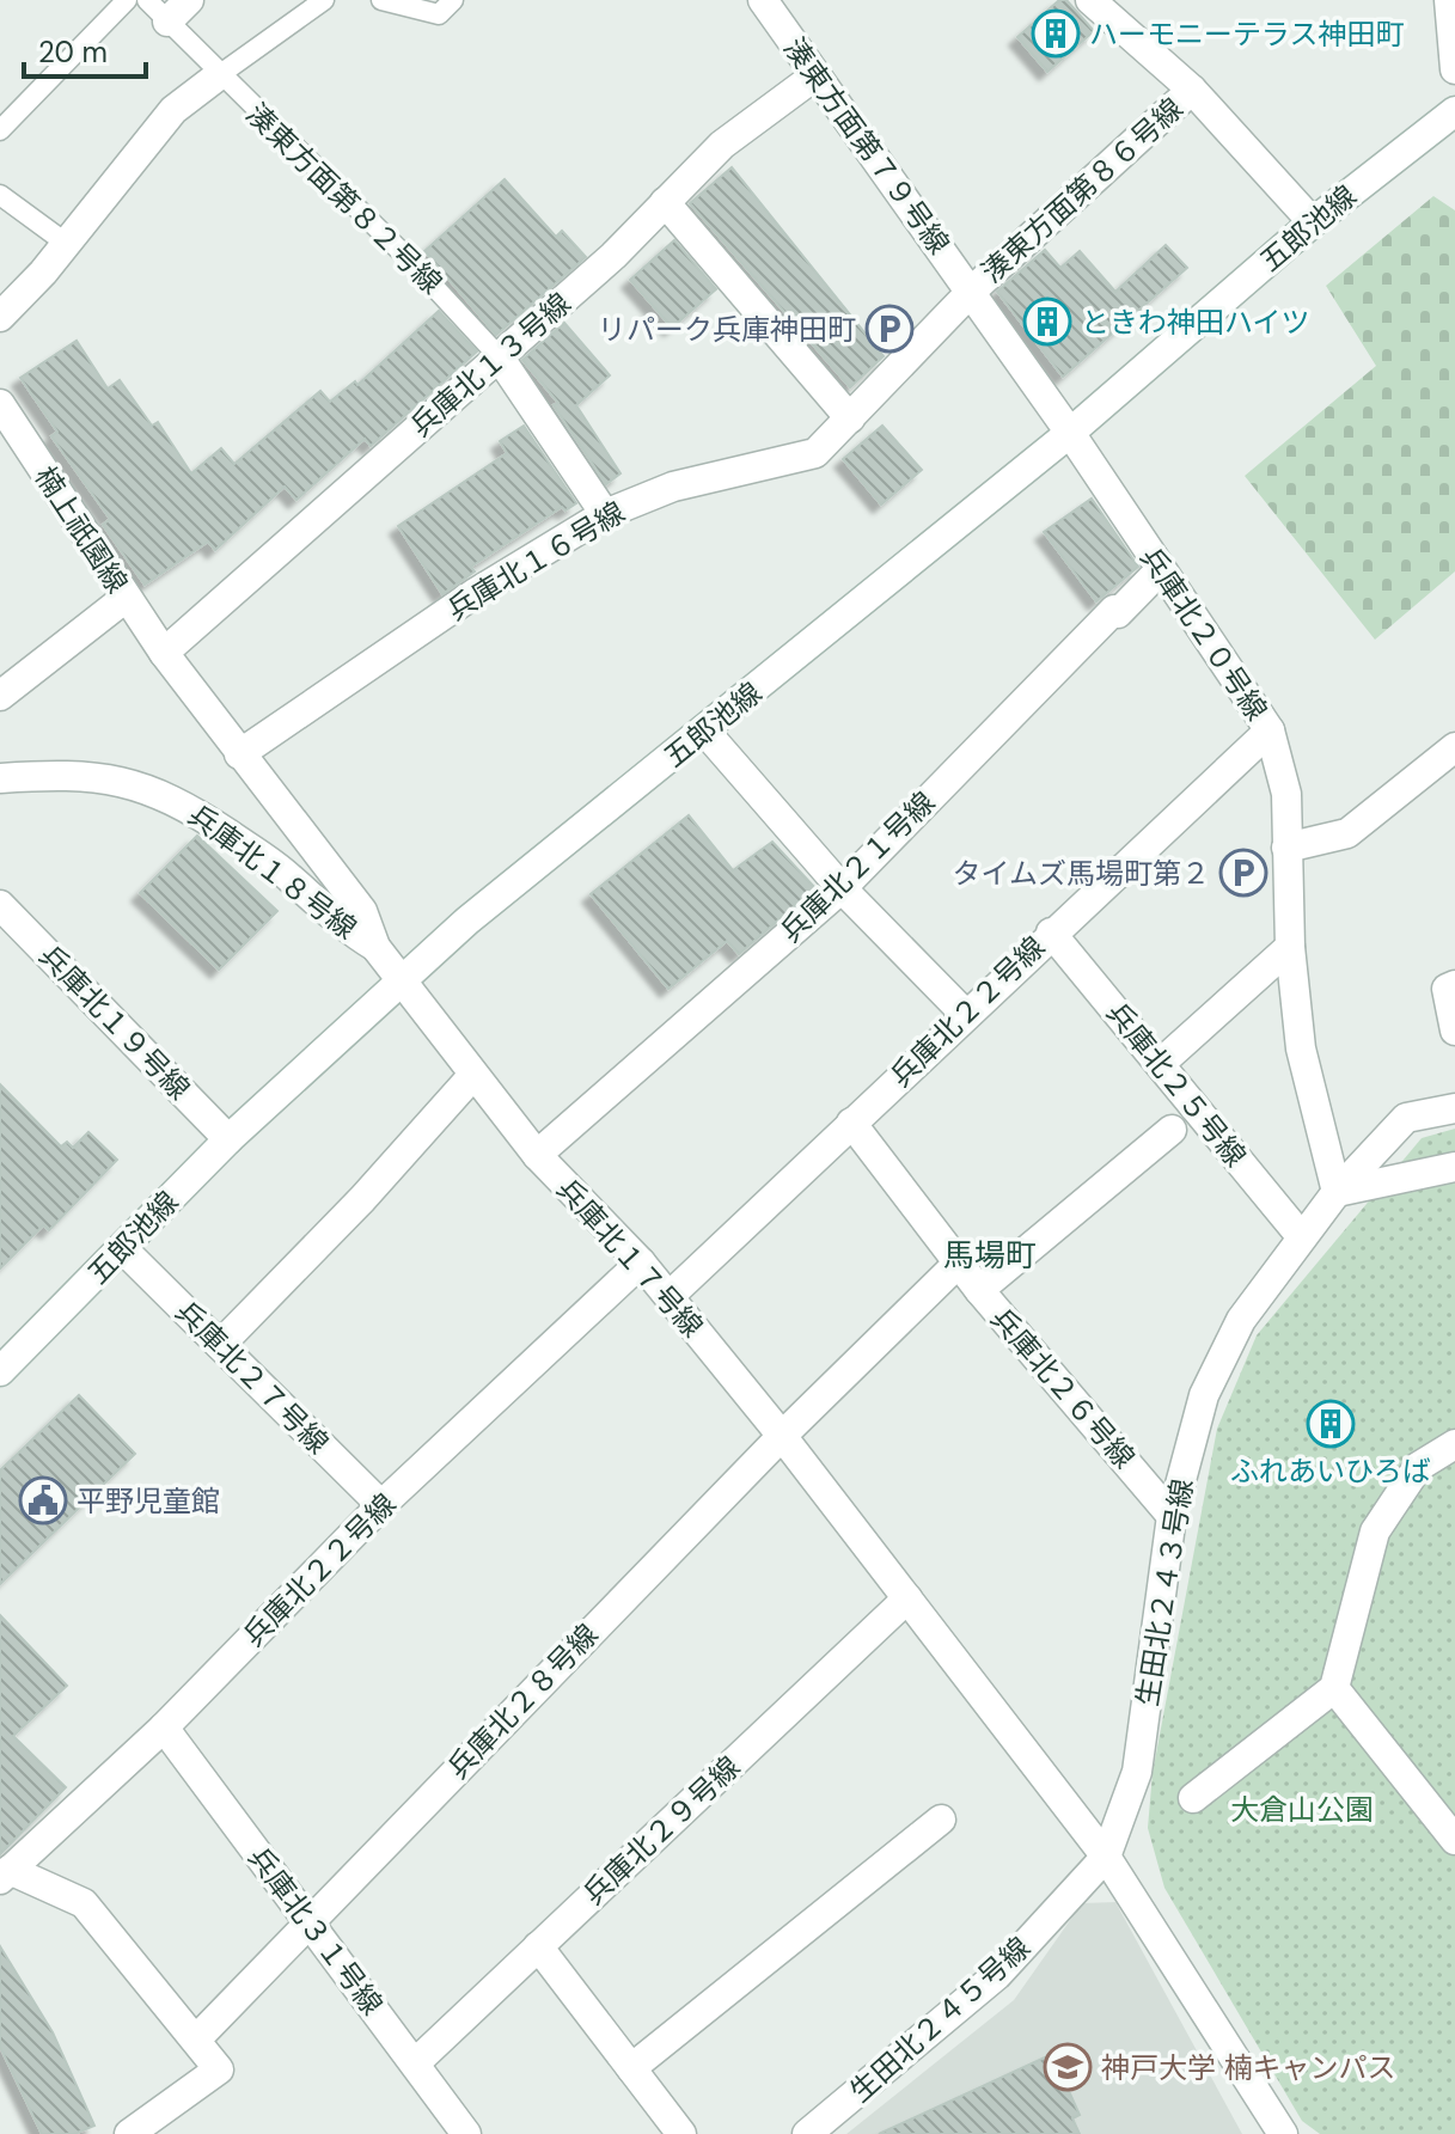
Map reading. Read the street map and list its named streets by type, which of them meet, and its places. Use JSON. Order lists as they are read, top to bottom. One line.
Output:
{"streets":{"street":["湊東方面第７９号線","湊東方面第８６号線","五郎池線","兵庫北１３号線","楠上祇園線","兵庫北１６号線","兵庫北２０号線","兵庫北２１号線","兵庫北１８号線","兵庫北２２号線","兵庫北１９号線","兵庫北２５号線","兵庫北１７号線","兵庫北２７号線","兵庫北２６号線","生田北２４３号線","兵庫北２８号線","兵庫北２９号線","兵庫北３１号線","生田北２４５号線"],"lane":["湊東方面第８２号線"]},"crossings":[["湊東方面第７９号線","湊東方面第８６号線"],["湊東方面第７９号線","兵庫北１３号線"],["湊東方面第７９号線","兵庫北１６号線"],["湊東方面第７９号線","兵庫北２０号線"],["湊東方面第８６号線","兵庫北１６号線"],["湊東方面第８６号線","兵庫北２０号線"],["湊東方面第８２号線","兵庫北１３号線"],["五郎池線","兵庫北２０号線"],["五郎池線","兵庫北１９号線"],["五郎池線","兵庫北１７号線"],["五郎池線","兵庫北２７号線"],["兵庫北１３号線","楠上祇園線"],["兵庫北１３号線","兵庫北１７号線"],["楠上祇園線","兵庫北１７号線"],["兵庫北１６号線","兵庫北２０号線"],["兵庫北１６号線","兵庫北１７号線"],["兵庫北２０号線","兵庫北２１号線"],["兵庫北２０号線","兵庫北２２号線"],["兵庫北２０号線","生田北２４３号線"],["兵庫北２１号線","兵庫北１７号線"],["兵庫北１８号線","兵庫北１７号線"],["兵庫北２２号線","兵庫北２５号線"],["兵庫北２２号線","兵庫北１７号線"],["兵庫北２２号線","兵庫北２７号線"],["兵庫北２２号線","兵庫北２６号線"],["兵庫北２２号線","兵庫北３１号線"],["兵庫北２５号線","生田北２４３号線"],["兵庫北１７号線","生田北２４３号線"],["兵庫北１７号線","兵庫北２８号線"],["兵庫北１７号線","兵庫北２９号線"],["兵庫北１７号線","生田北２４５号線"],["兵庫北２６号線","生田北２４３号線"],["兵庫北２６号線","兵庫北２８号線"],["生田北２４３号線","生田北２４５号線"],["兵庫北２８号線","兵庫北３１号線"],["兵庫北２９号線","兵庫北３１号線"]],"districts":["馬場町"],"parks":["大倉山公園"],"places":{"building":["ハーモニーテラス神田町","ときわ神田ハイツ","ふれあいひろば"],"parking":["リパーク兵庫神田町","タイムズ馬場町第２"],"public building":["平野児童館"],"school or university":["神戸大学 楠キャンパス"]},"scale_bar":"20 m"}
